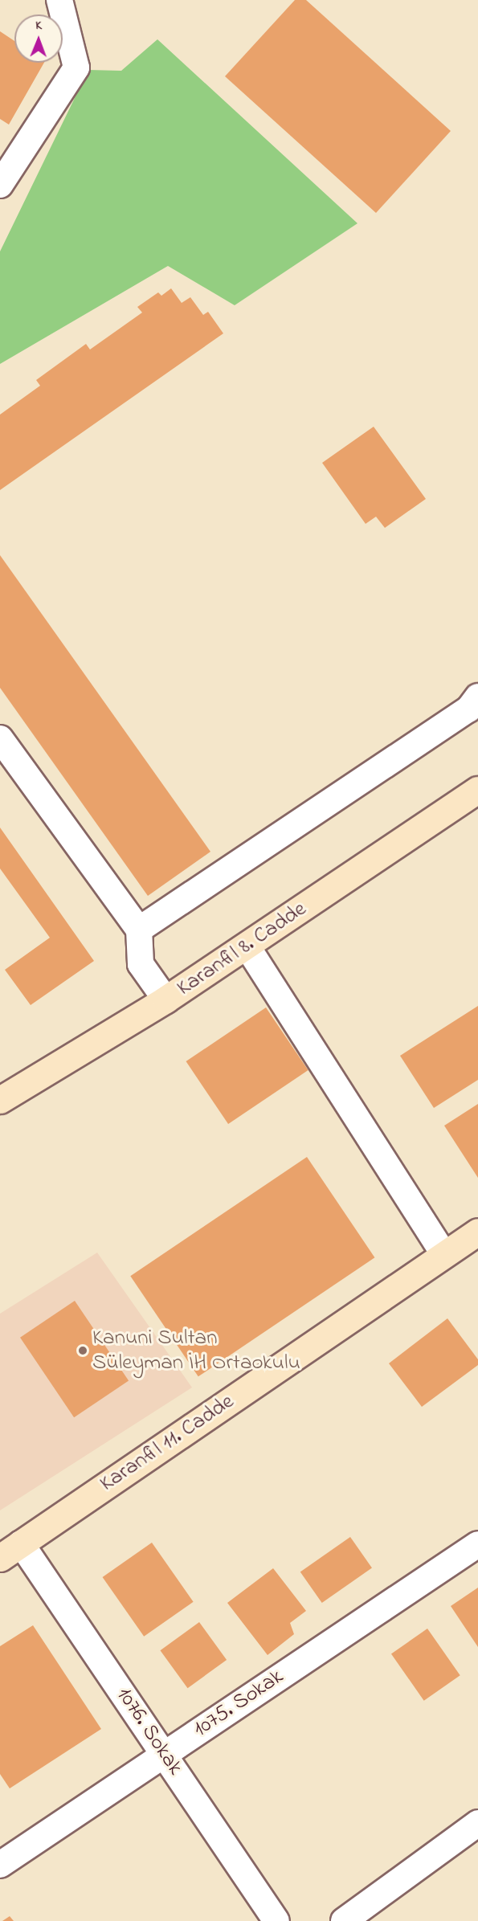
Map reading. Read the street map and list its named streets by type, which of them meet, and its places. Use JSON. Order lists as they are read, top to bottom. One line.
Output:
{"streets":{"street":["Karanfil 8. Cadde","Karanfil 11. Cadde","1075. Sokak","1076. Sokak"]},"crossings":[["Karanfil 11. Cadde","1076. Sokak"],["1075. Sokak","1076. Sokak"]],"places":["Kanuni Sultan Süleyman İH Ortaokulu"],"north":"top"}
